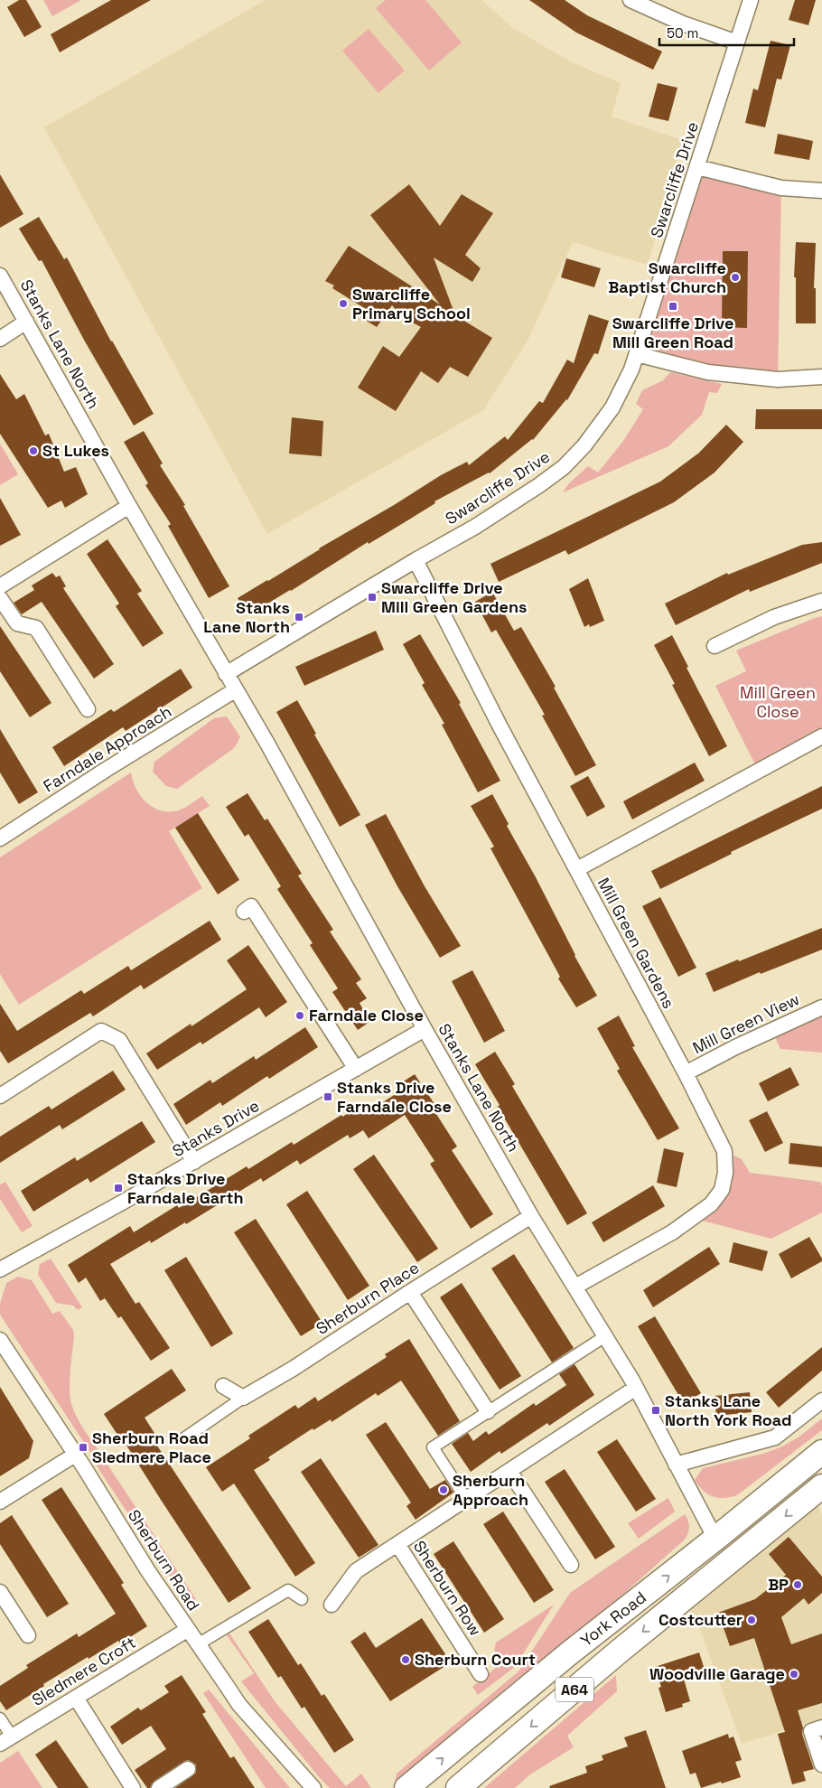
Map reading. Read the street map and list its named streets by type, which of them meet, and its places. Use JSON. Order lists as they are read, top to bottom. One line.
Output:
{"streets":{"highway":["York Road","A64"],"street":["Swarcliffe Drive","Stanks Lane North","Farndale Approach","Mill Green Gardens","Mill Green View","Stanks Drive","Sherburn Place","Sherburn Road","Sherburn Row","Sledmere Croft"]},"crossings":[["Swarcliffe Drive","Stanks Lane North"],["Swarcliffe Drive","Mill Green Gardens"],["Stanks Lane North","Farndale Approach"],["Stanks Lane North","Mill Green Gardens"],["Stanks Lane North","Stanks Drive"],["Stanks Lane North","Sherburn Place"],["Stanks Lane North","York Road"],["Mill Green Gardens","Mill Green View"],["Sherburn Road","Sledmere Croft"]],"parks":["Mill Green Close"],"places":{"other":["Swarcliffe Baptist Church","Swarcliffe Primary School","St Lukes","Farndale Close","Sherburn Approach","BP","Costcutter","Sherburn Court","Woodville Garage"],"transit":["Swarcliffe Drive Mill Green Road","Swarcliffe Drive Mill Green Gardens","Stanks Lane North","Stanks Drive Farndale Close","Stanks Drive Farndale Garth","Stanks Lane North York Road","Sherburn Road Sledmere Place"]},"scale_bar":"50 m"}
